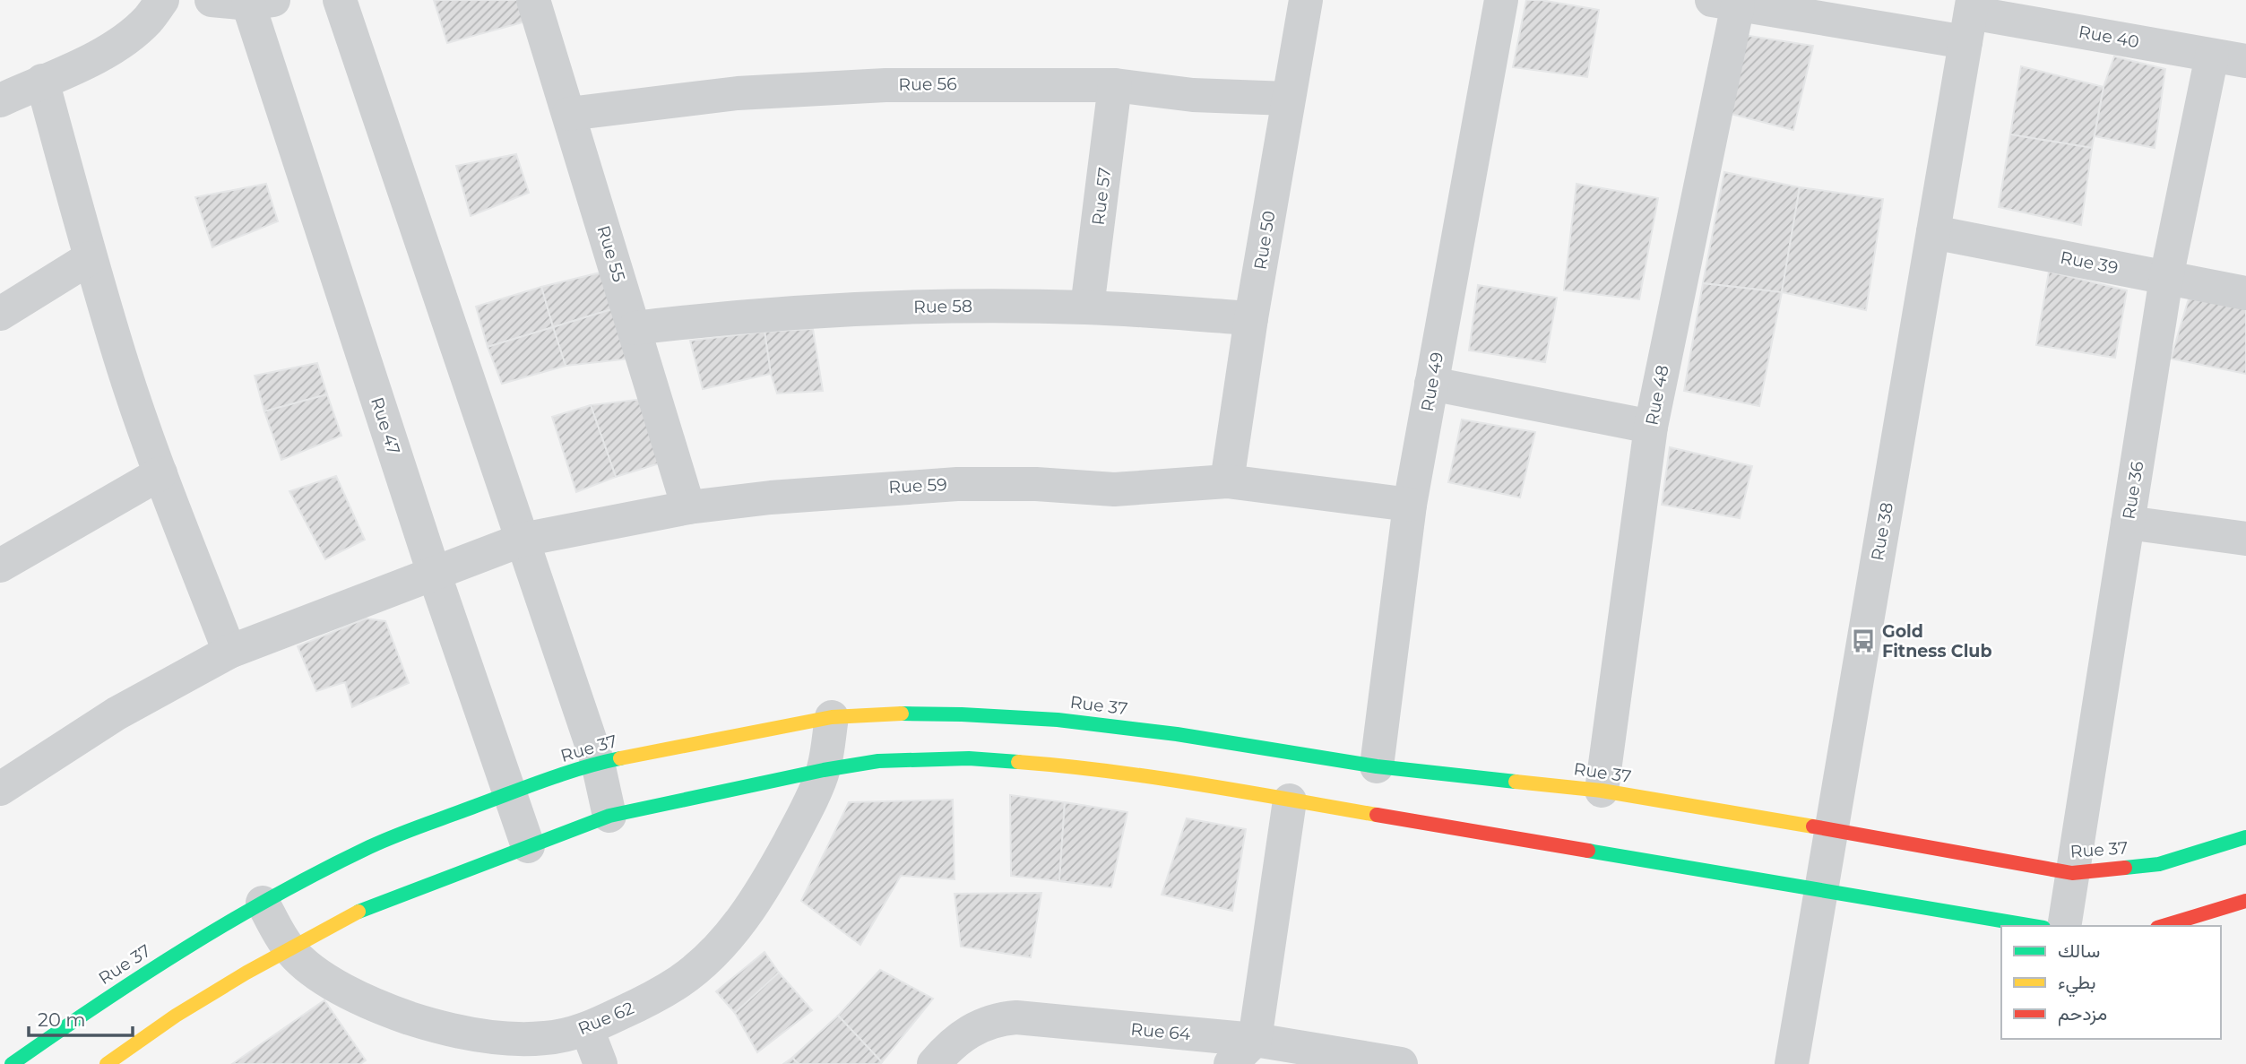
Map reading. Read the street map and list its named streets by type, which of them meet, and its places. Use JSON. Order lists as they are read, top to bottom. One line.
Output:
{"streets":{"street":["Rue 40","Rue 56","Rue 57","Rue 50","Rue 55","Rue 39","Rue 58","Rue 49","Rue 48","Rue 47","Rue 59","Rue 36","Rue 38","Rue 37","Rue 62","Rue 64"]},"crossings":[["Rue 40","Rue 48"],["Rue 40","Rue 36"],["Rue 40","Rue 38"],["Rue 56","Rue 57"],["Rue 56","Rue 50"],["Rue 56","Rue 55"],["Rue 57","Rue 58"],["Rue 50","Rue 58"],["Rue 50","Rue 59"],["Rue 55","Rue 58"],["Rue 55","Rue 59"],["Rue 39","Rue 36"],["Rue 39","Rue 38"],["Rue 49","Rue 59"],["Rue 49","Rue 37"],["Rue 48","Rue 37"],["Rue 47","Rue 59"],["Rue 47","Rue 37"],["Rue 36","Rue 37"],["Rue 38","Rue 37"],["Rue 37","Rue 62"]],"places":{"bus stop":["Gold Fitness Club"]},"legend":["سالك","بطيء","مزدحم"],"scale_bar":"20 m"}
